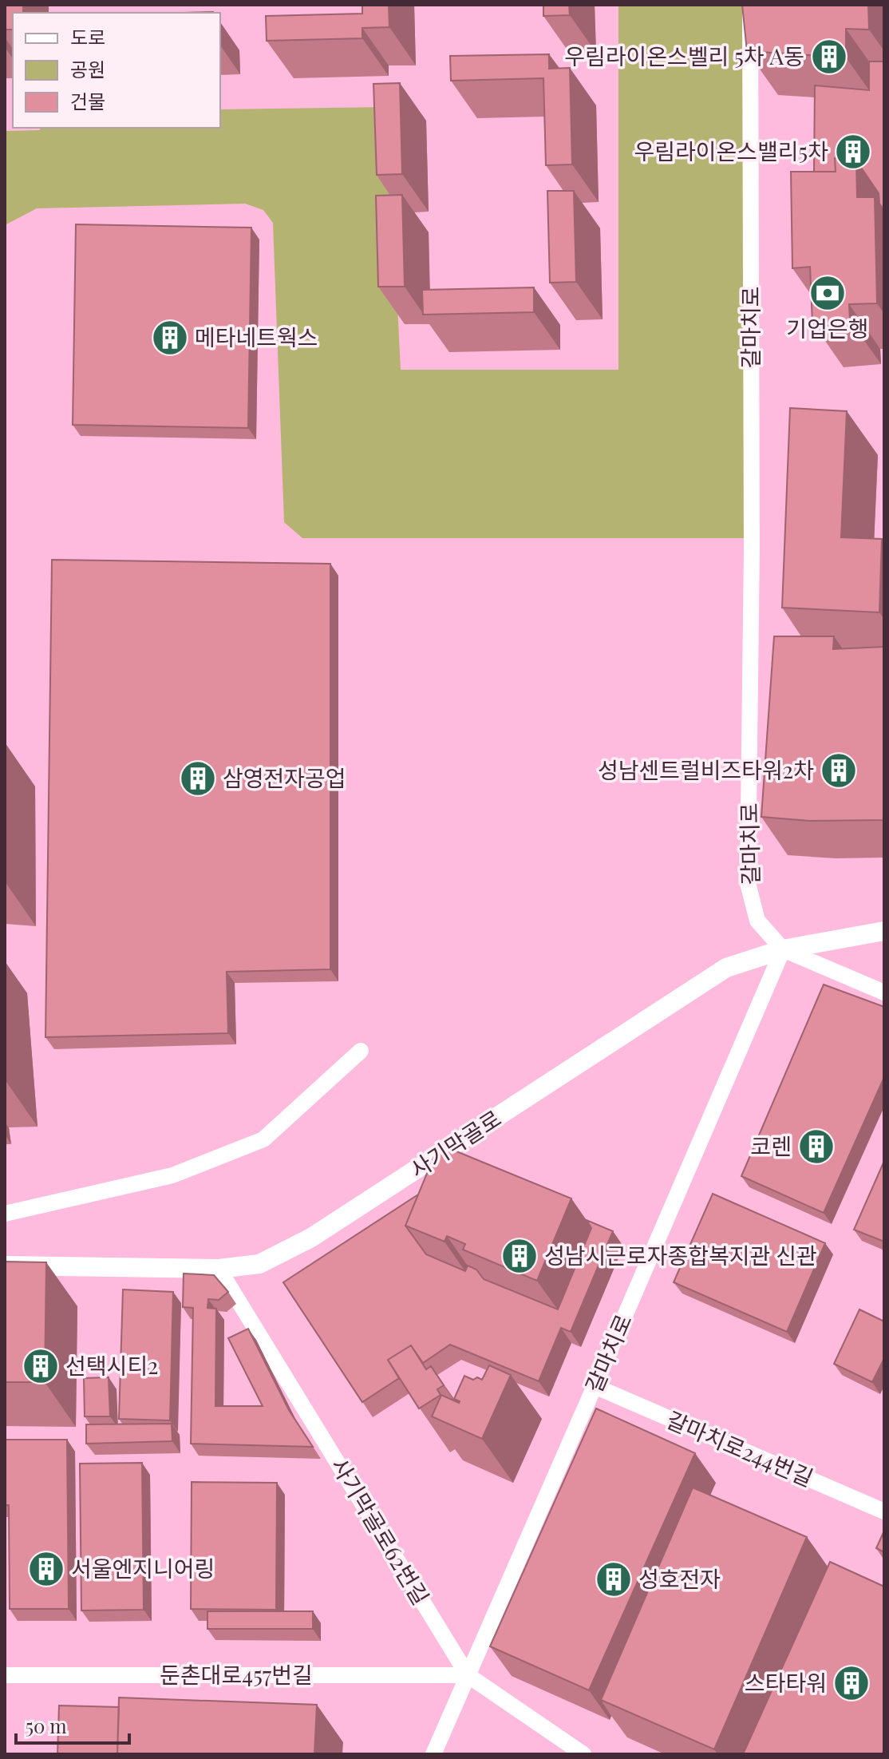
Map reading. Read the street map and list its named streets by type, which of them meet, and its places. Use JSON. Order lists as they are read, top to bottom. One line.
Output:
{"streets":{"street":["갈마치로","사기막골로","갈마치로244번길","사기막골로62번길","둔촌대로457번길"]},"crossings":[["갈마치로","사기막골로"],["갈마치로","갈마치로244번길"],["갈마치로","사기막골로62번길"],["갈마치로","둔촌대로457번길"],["사기막골로","사기막골로62번길"],["사기막골로62번길","둔촌대로457번길"]],"places":{"building":["우림라이온스벨리 5차 A동","우림라이온스밸리5차","메타네트웍스","성남센트럴비즈타워2차","삼영전자공업","코렌","성남시근로자종합복지관 신관","선택시티2","서울엔지니어링","성호전자","스타타워"],"bank":["기업은행"]},"legend":["도로","공원","건물"],"scale_bar":"50 m"}
